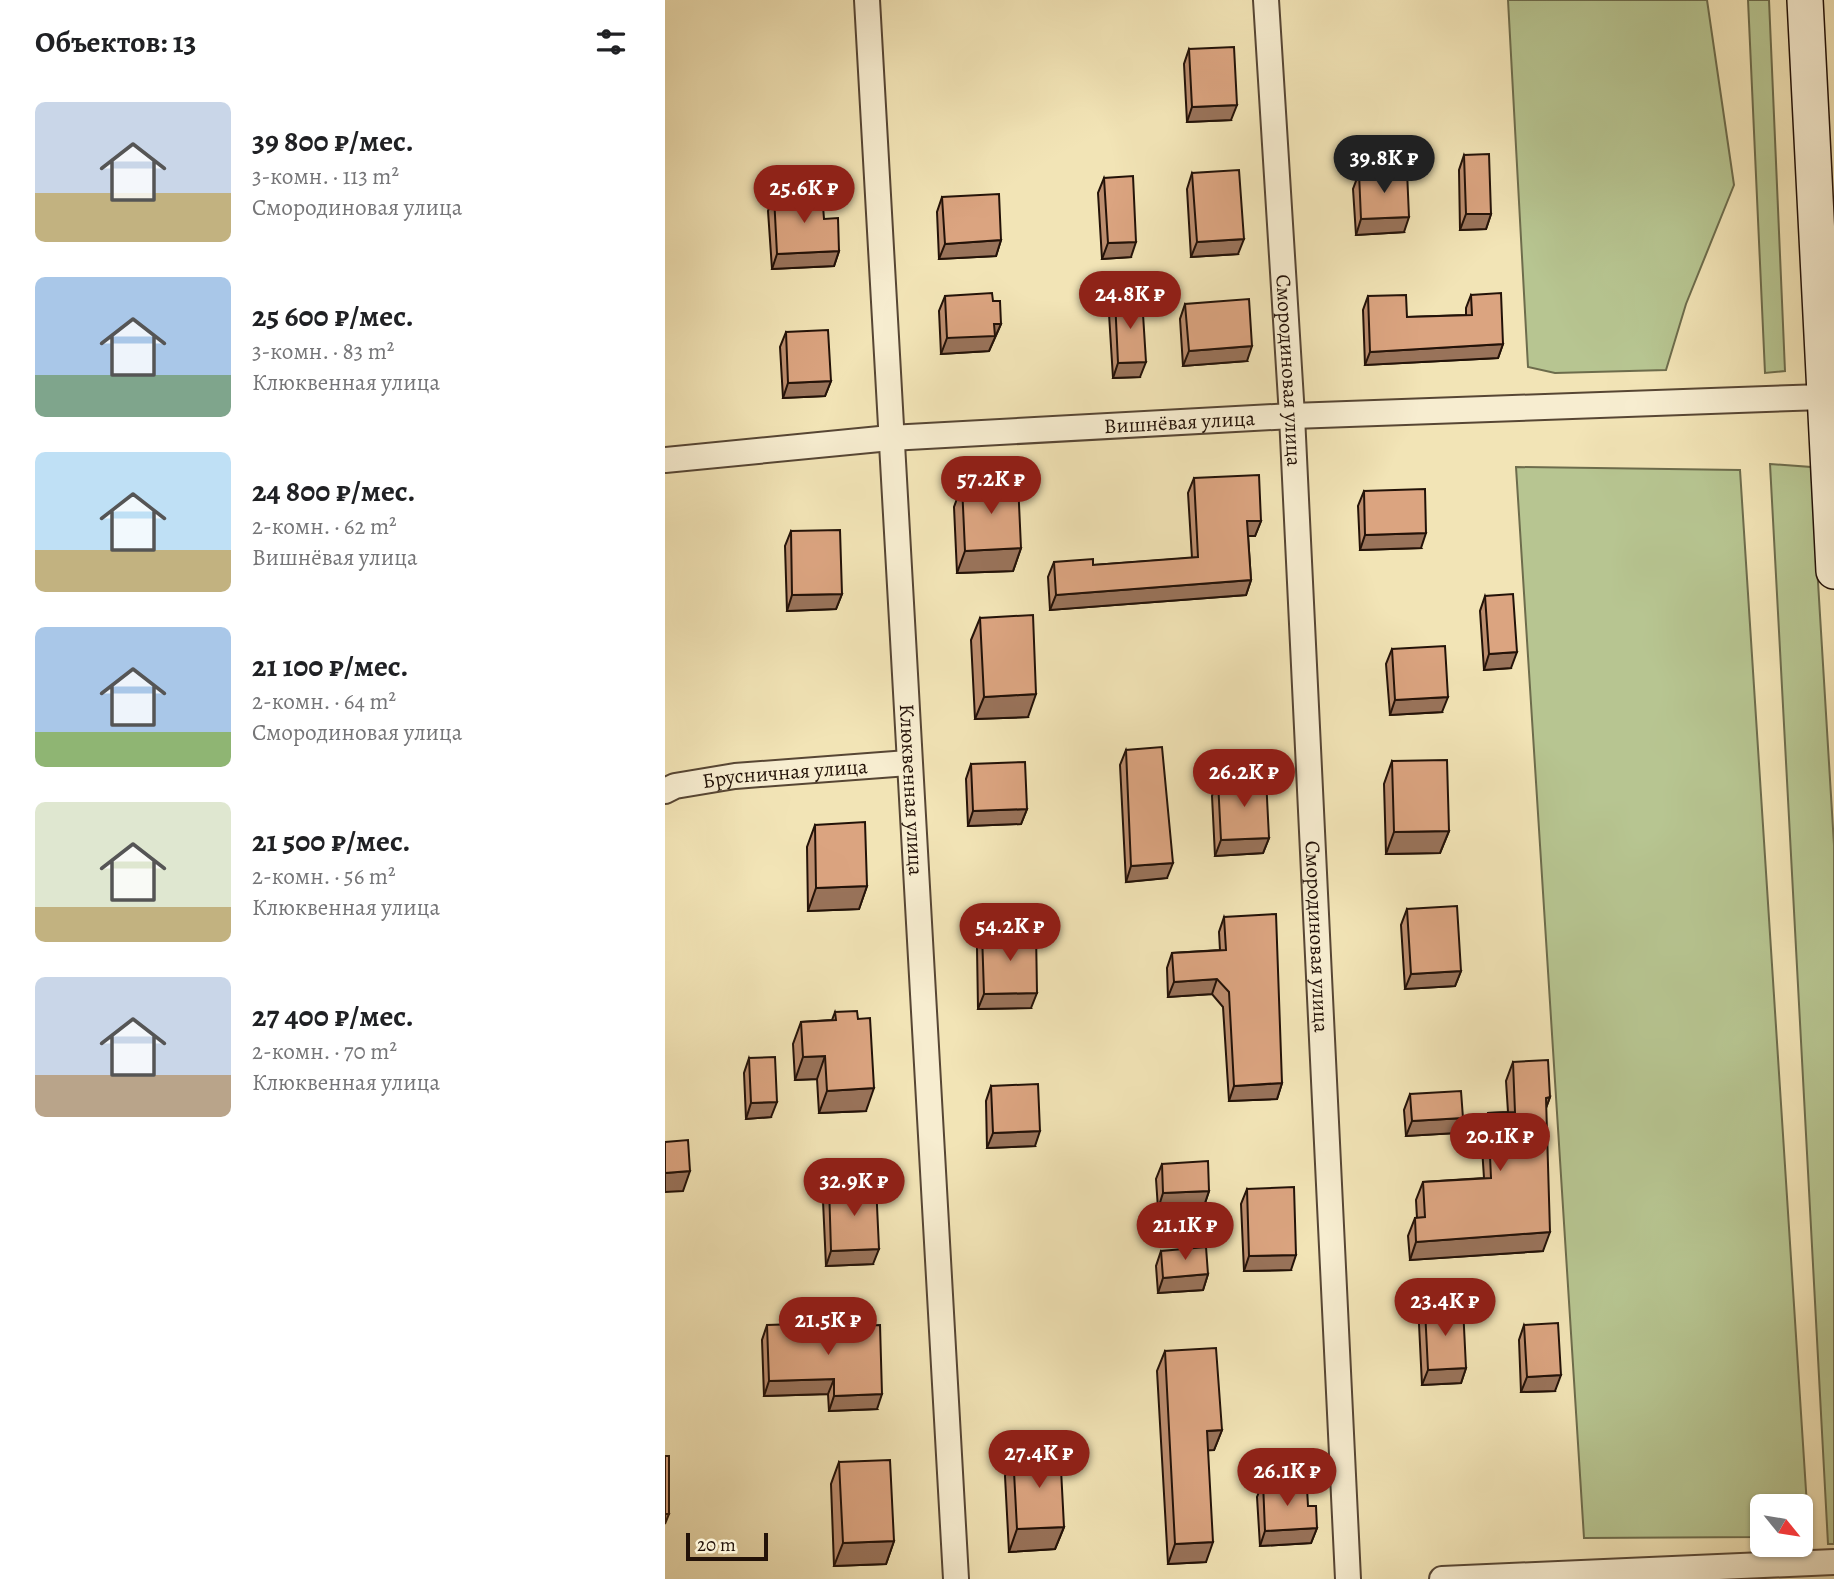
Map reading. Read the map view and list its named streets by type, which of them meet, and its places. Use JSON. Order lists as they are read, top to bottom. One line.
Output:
{"streets":{"street":["Смородиновая улица","Вишнёвая улица","Брусничная улица","Клюквенная улица"]},"crossings":[["Смородиновая улица","Вишнёвая улица"],["Вишнёвая улица","Клюквенная улица"],["Брусничная улица","Клюквенная улица"]],"scale_bar":"20 m","north":"bottom right","page":{"heading":"Объектов: 13","list":[{"name":"39 800 ₽/мес.","note":"3-комн. · 113 m² · Смородиновая улица"},{"name":"25 600 ₽/мес.","note":"3-комн. · 83 m² · Клюквенная улица"},{"name":"24 800 ₽/мес.","note":"2-комн. · 62 m² · Вишнёвая улица"},{"name":"21 100 ₽/мес.","note":"2-комн. · 64 m² · Смородиновая улица"},{"name":"21 500 ₽/мес.","note":"2-комн. · 56 m² · Клюквенная улица"},{"name":"27 400 ₽/мес.","note":"2-комн. · 70 m² · Клюквенная улица"}],"price":["39.8K ₽","25.6K ₽","24.8K ₽","57.2K ₽","26.2K ₽","54.2K ₽","20.1K ₽","32.9K ₽","21.1K ₽","23.4K ₽","21.5K ₽","27.4K ₽","26.1K ₽"],"scale":"20 m"}}
